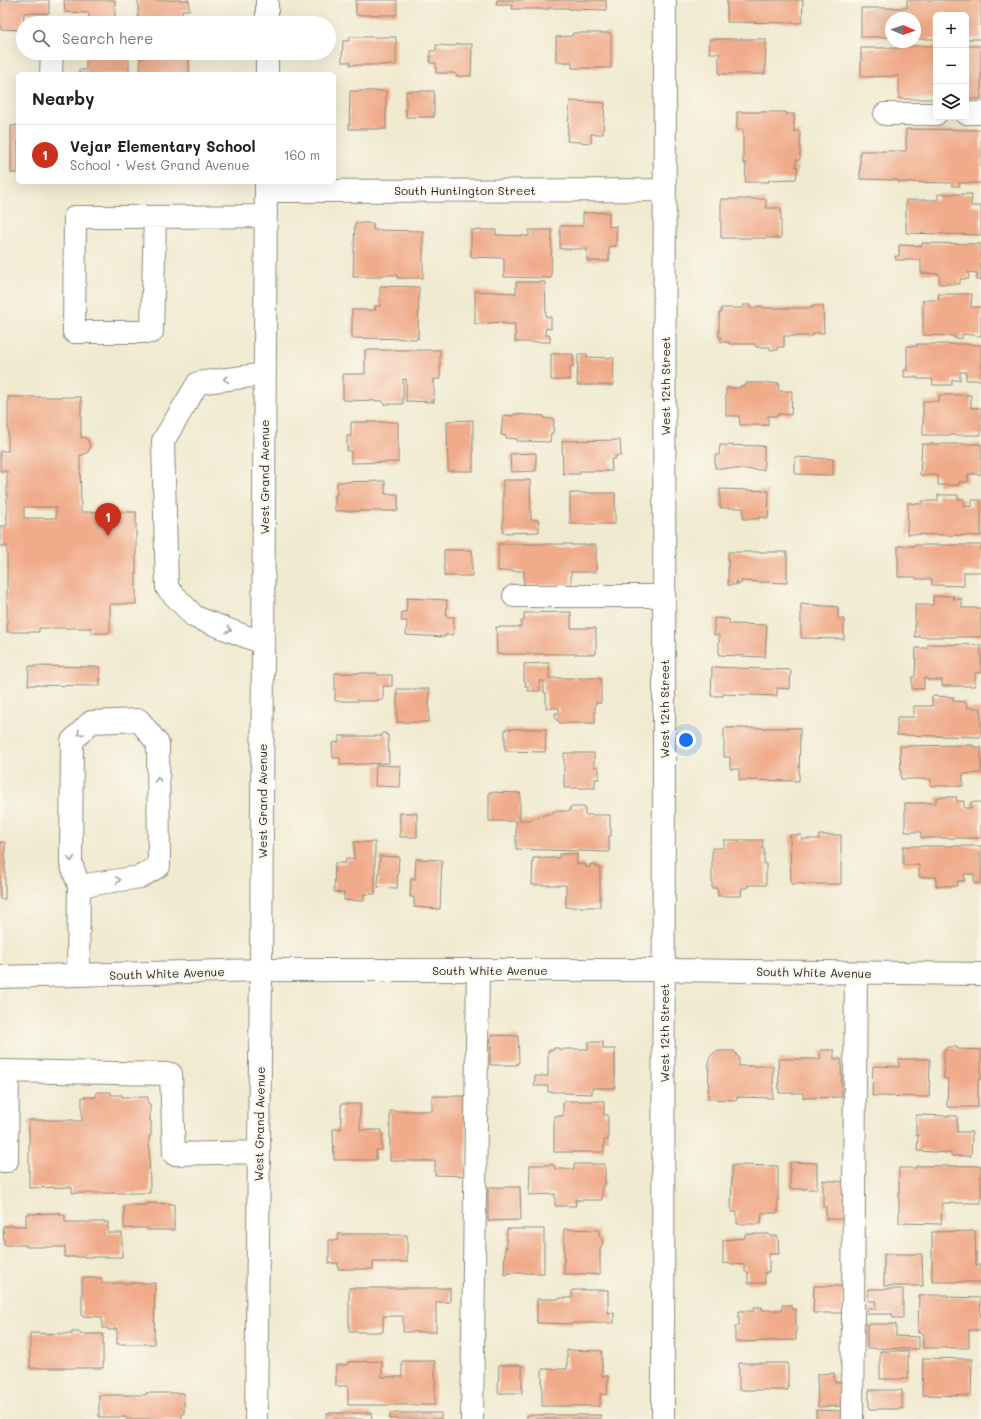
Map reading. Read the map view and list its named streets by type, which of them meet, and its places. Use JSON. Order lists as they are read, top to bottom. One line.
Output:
{"streets":{"street":["South Huntington Street","West 12th Street","West Grand Avenue","South White Avenue"]},"crossings":[["South Huntington Street","West 12th Street"],["South Huntington Street","West Grand Avenue"],["West 12th Street","South White Avenue"],["West Grand Avenue","South White Avenue"]],"north":"right","page":{"map_buttons":["+","−"],"search":"Search here","heading":"Nearby","list":[{"mark":"1","name":"Vejar Elementary School","note":"School · West Grand Avenue","value":"160 m"}],"pins":"1"}}
